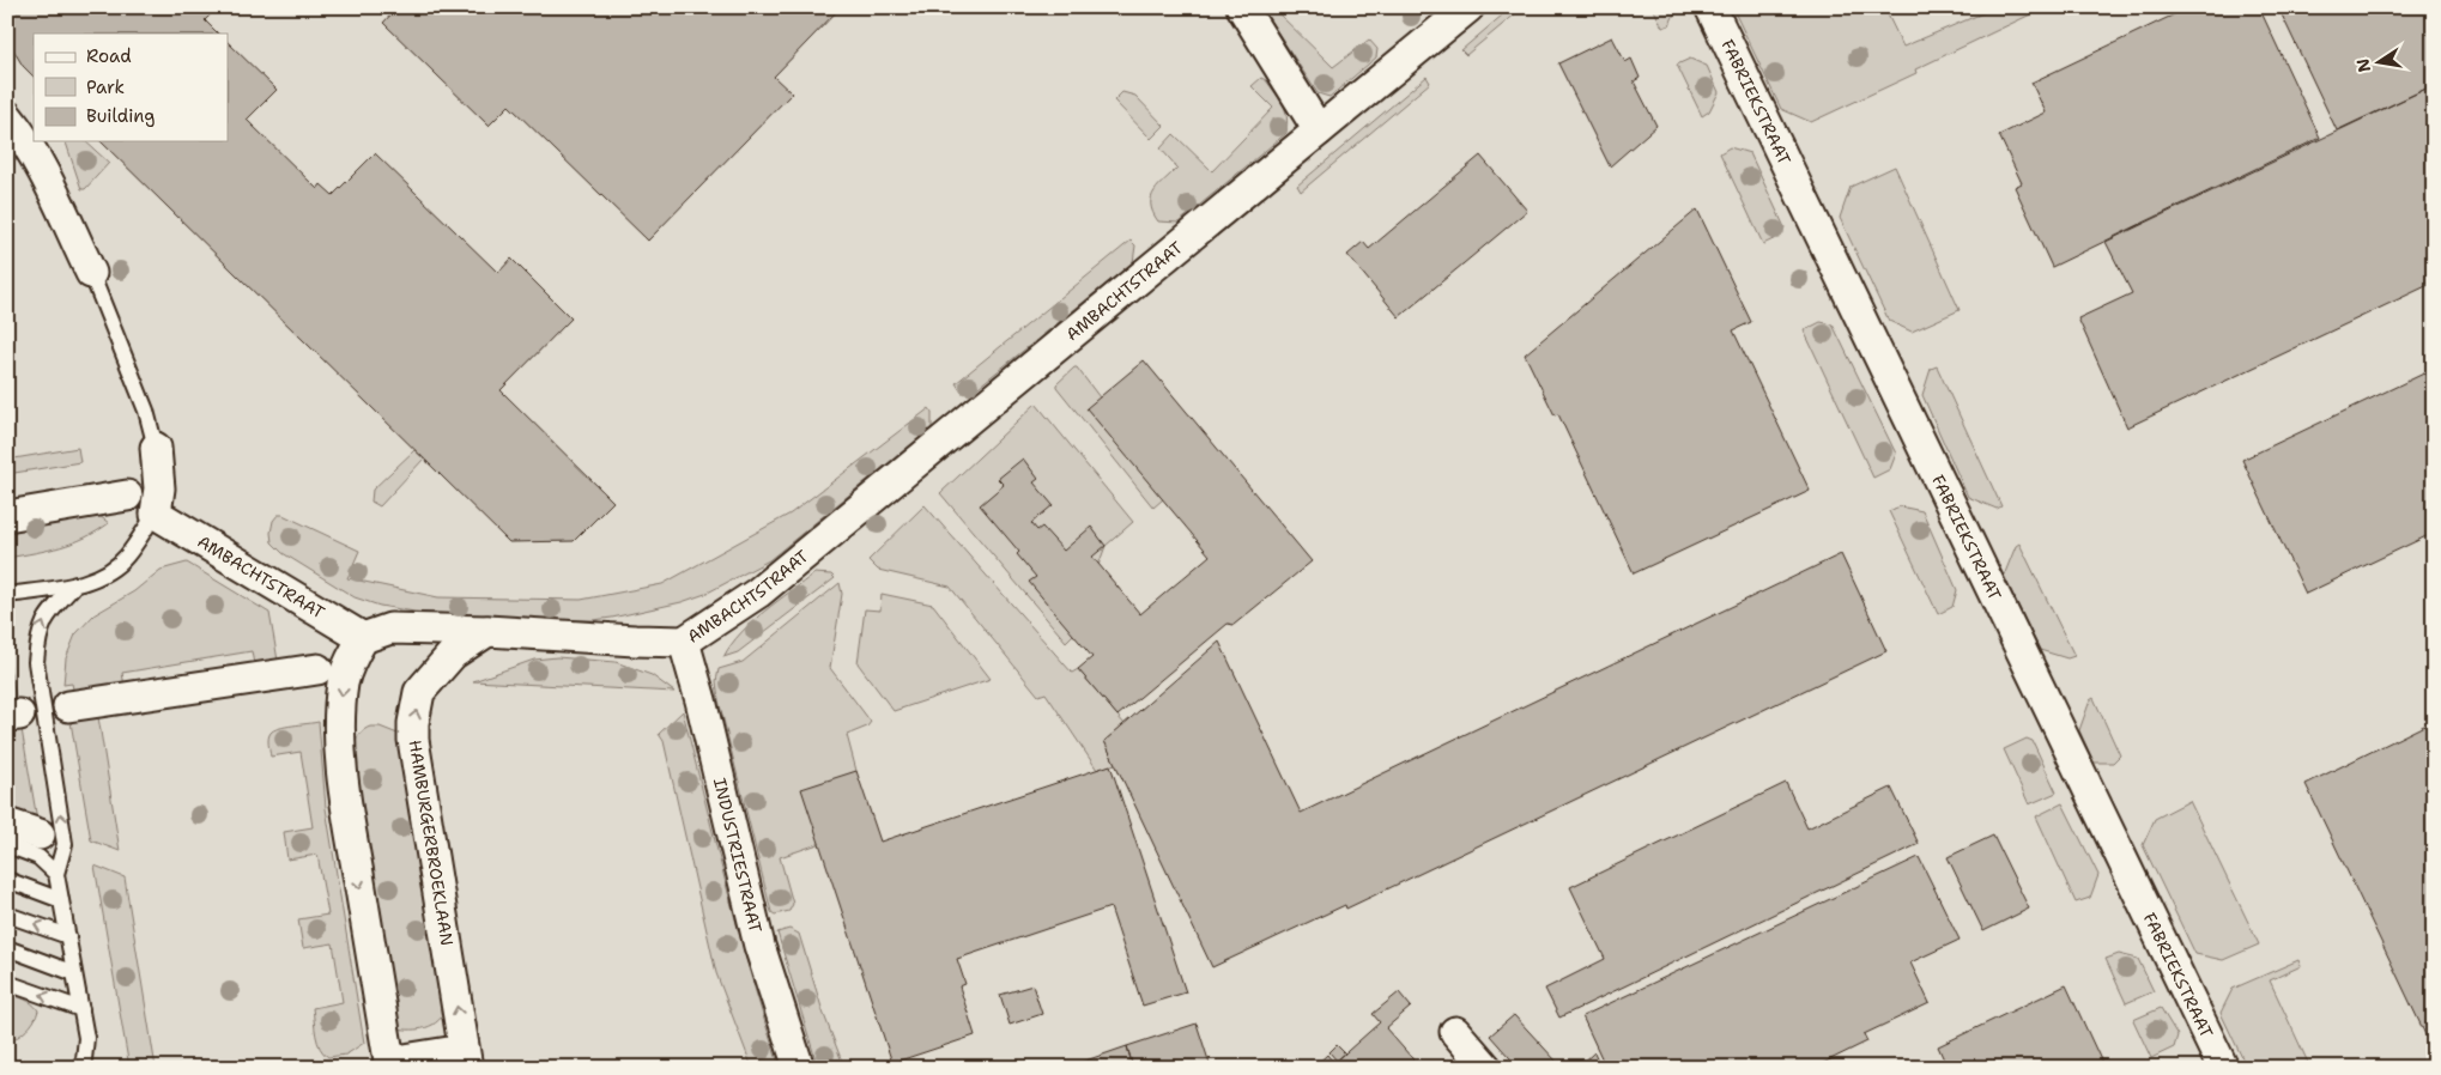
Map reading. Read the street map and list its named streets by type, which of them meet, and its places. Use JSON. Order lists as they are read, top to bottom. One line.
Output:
{"streets":{"street":["FABRIEKSTRAAT","AMBACHTSTRAAT","HAMBURGERBROEKLAAN","INDUSTRIESTRAAT"]},"crossings":[["AMBACHTSTRAAT","HAMBURGERBROEKLAAN"],["AMBACHTSTRAAT","INDUSTRIESTRAAT"]],"legend":["Road","Park","Building"],"north":"left"}
